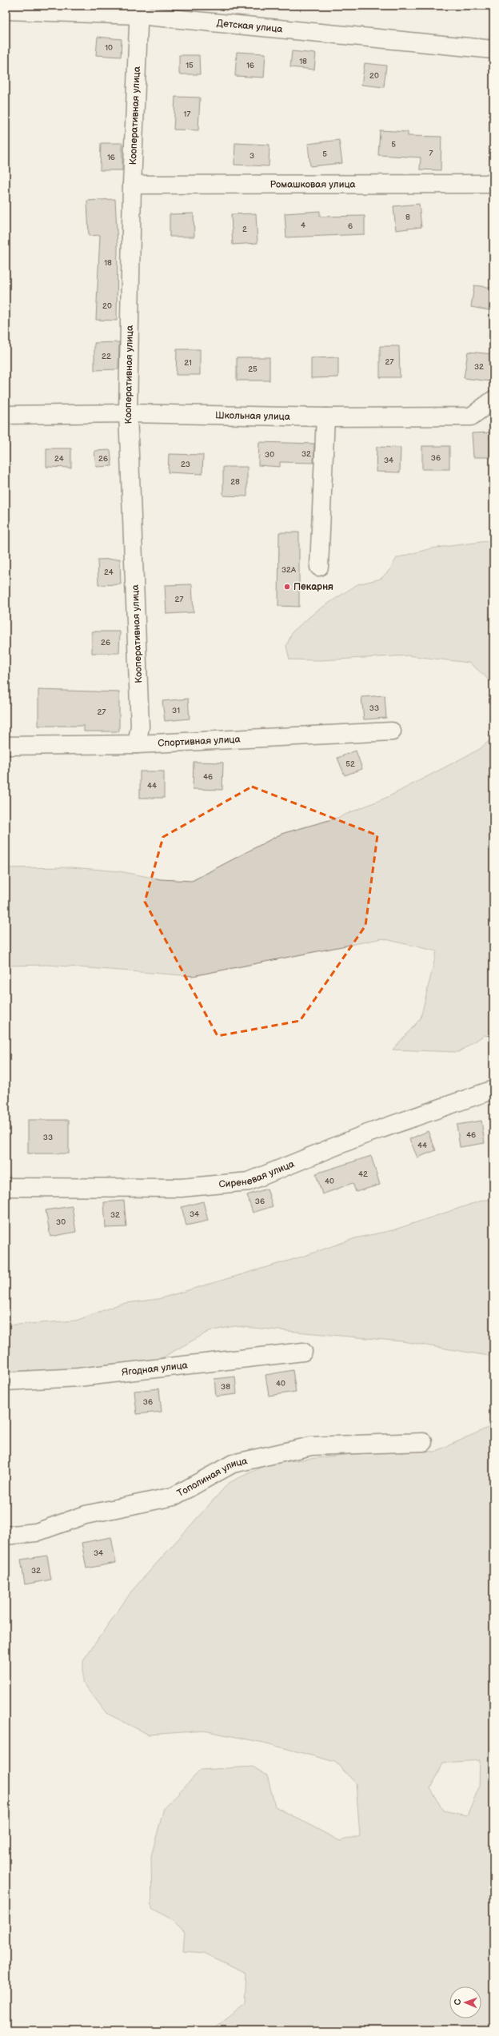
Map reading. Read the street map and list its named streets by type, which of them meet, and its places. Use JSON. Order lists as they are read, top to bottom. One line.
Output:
{"streets":{"street":["Детская улица","Кооперативная улица","Ромашковая улица","Школьная улица","Спортивная улица","Сиреневая улица","Ягодная улица","Тополиная улица"]},"crossings":[["Детская улица","Кооперативная улица"],["Кооперативная улица","Ромашковая улица"],["Кооперативная улица","Школьная улица"],["Кооперативная улица","Спортивная улица"]],"places":["Пекарня"],"house_numbers":["10","18","15","16","20","17","5","7","5","3","16","8","4","6","2","18","20","22","27","21","32","25","32","30","36","24","26","34","23","28","32А","24","27","26","33","31","27","52","46","44","46","33","44","42","40","36","34","32","30","40","38","36","34","32"],"north":"left"}
